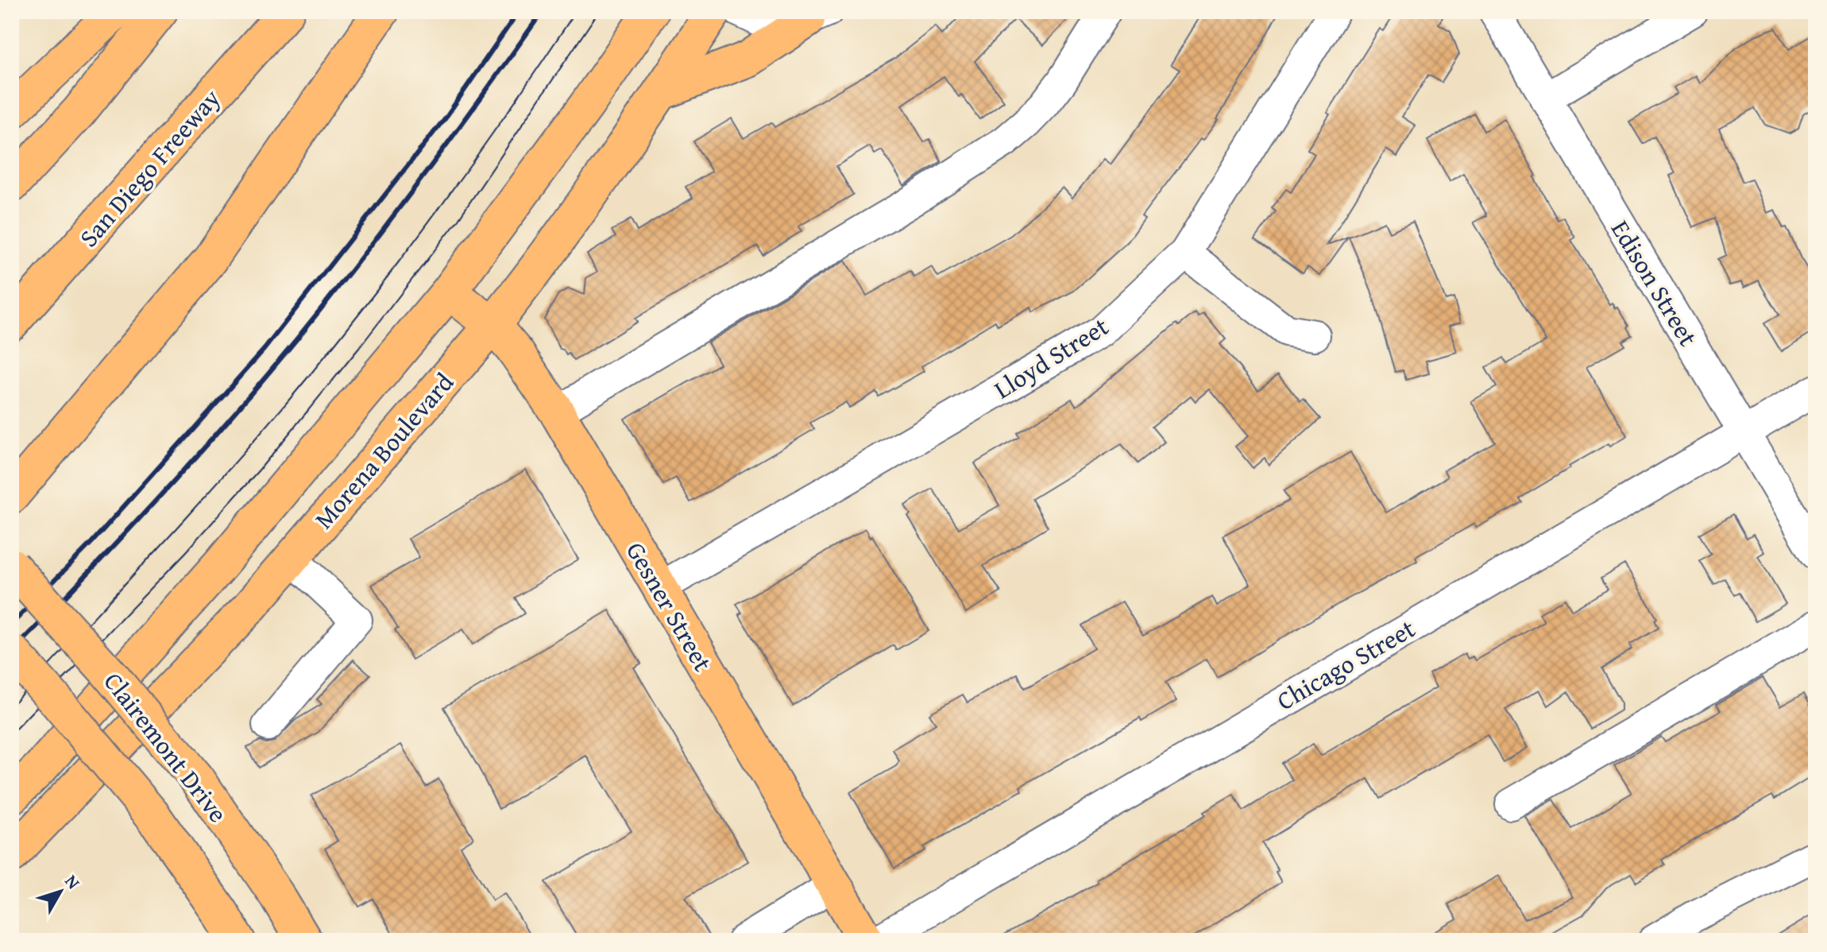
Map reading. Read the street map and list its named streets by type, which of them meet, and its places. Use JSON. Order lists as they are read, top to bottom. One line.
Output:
{"streets":{"main road":["San Diego Freeway","Morena Boulevard","Gesner Street","Clairemont Drive"],"street":["Edison Street","Lloyd Street","Chicago Street"]},"crossings":[["Edison Street","Chicago Street"],["Lloyd Street","Gesner Street"],["Morena Boulevard","Gesner Street"]],"north":"top right"}
